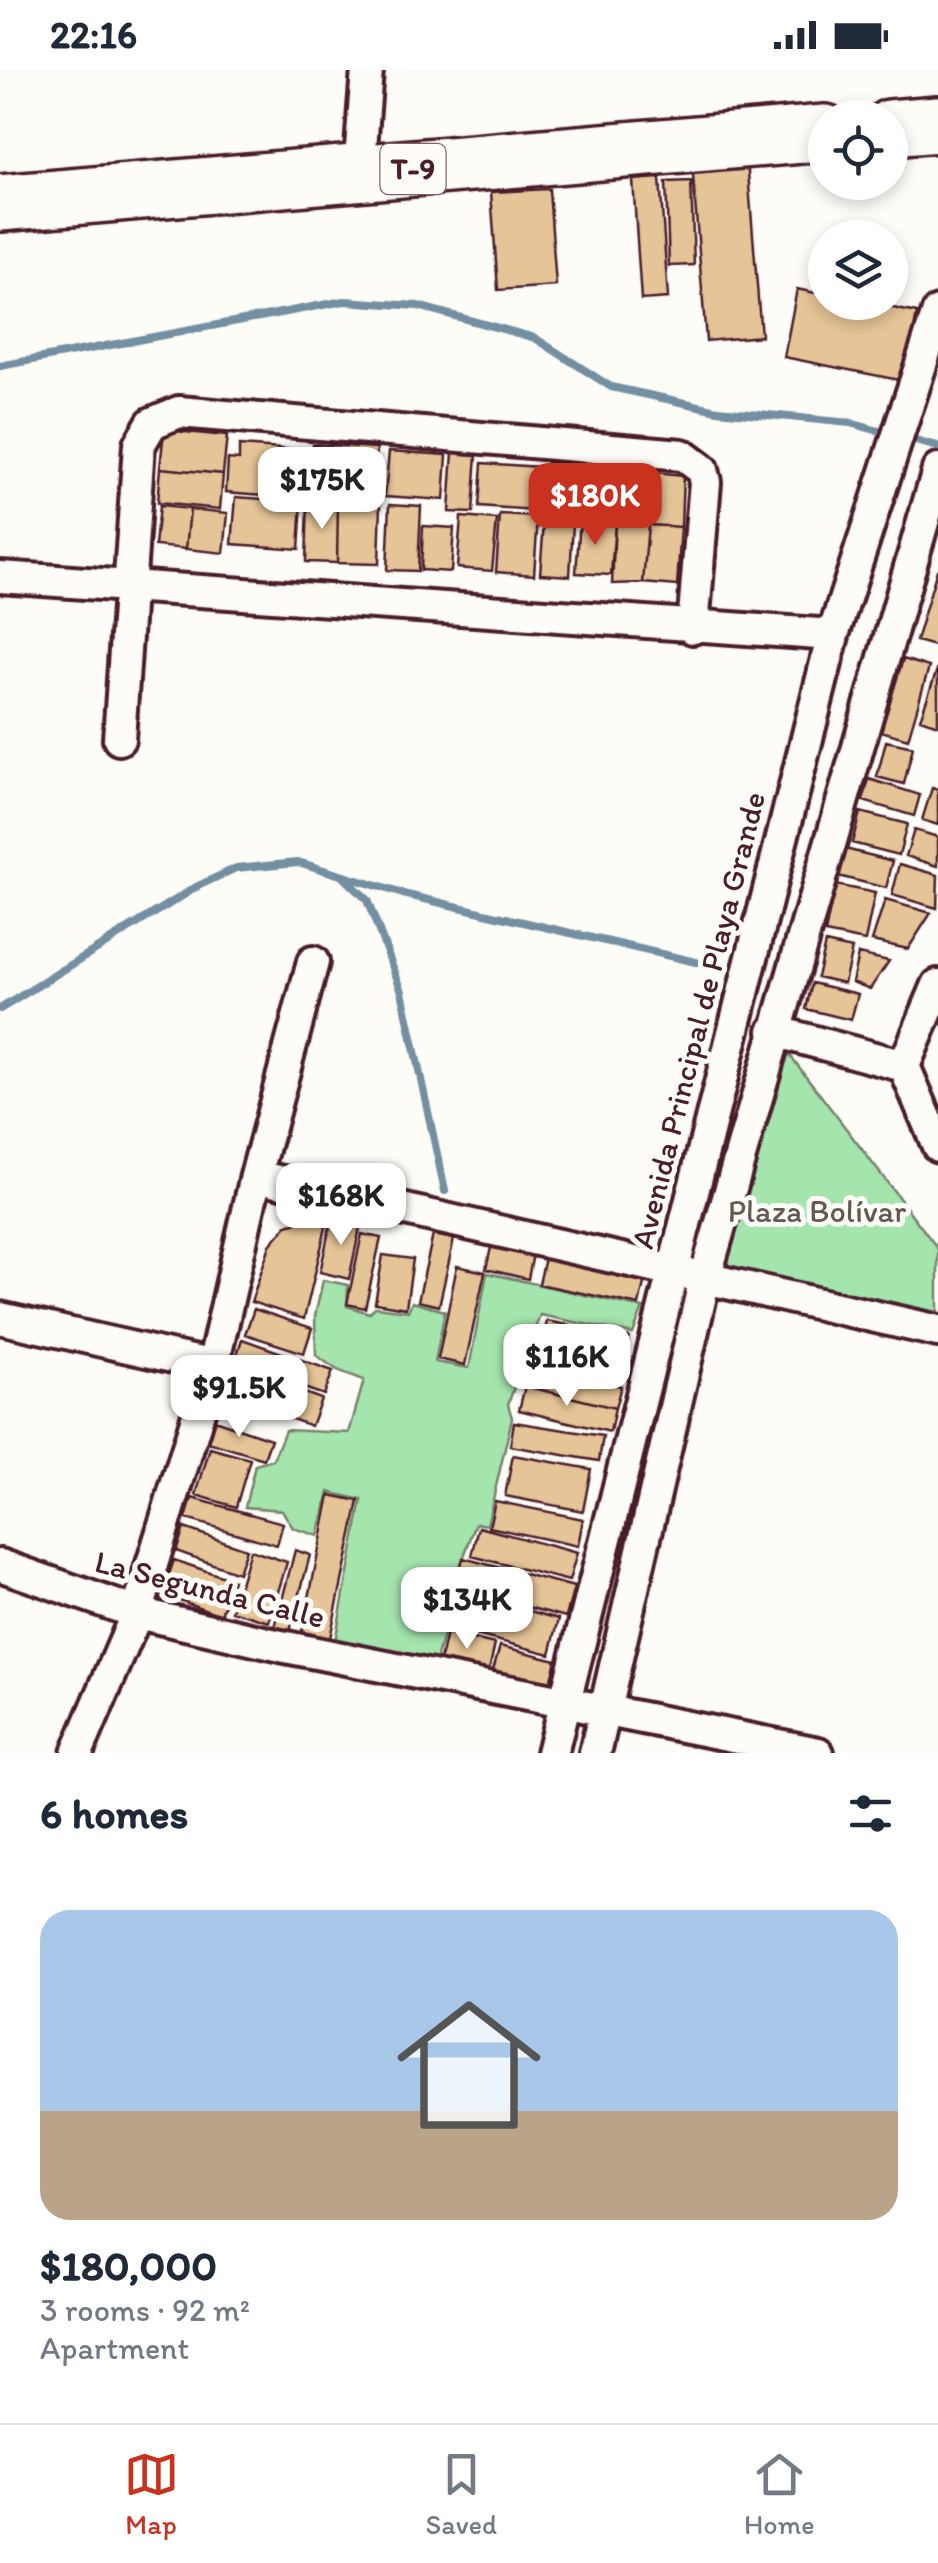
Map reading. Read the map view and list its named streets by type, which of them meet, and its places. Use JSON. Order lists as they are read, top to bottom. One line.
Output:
{"streets":{"highway":["T-9"],"street":["Avenida Principal de Playa Grande","La Segunda Calle"]},"crossings":[["Avenida Principal de Playa Grande","La Segunda Calle"]],"parks":["Plaza Bolívar"],"page":{"status":"22:16","price":["$175K","$180K","$168K","$116K","$91.5K","$134K"],"heading":"6 homes","list":[{"name":"$180,000","note":"3 rooms · 92 m² · Apartment"}],"tabs":["Map","Saved","Home"]}}
